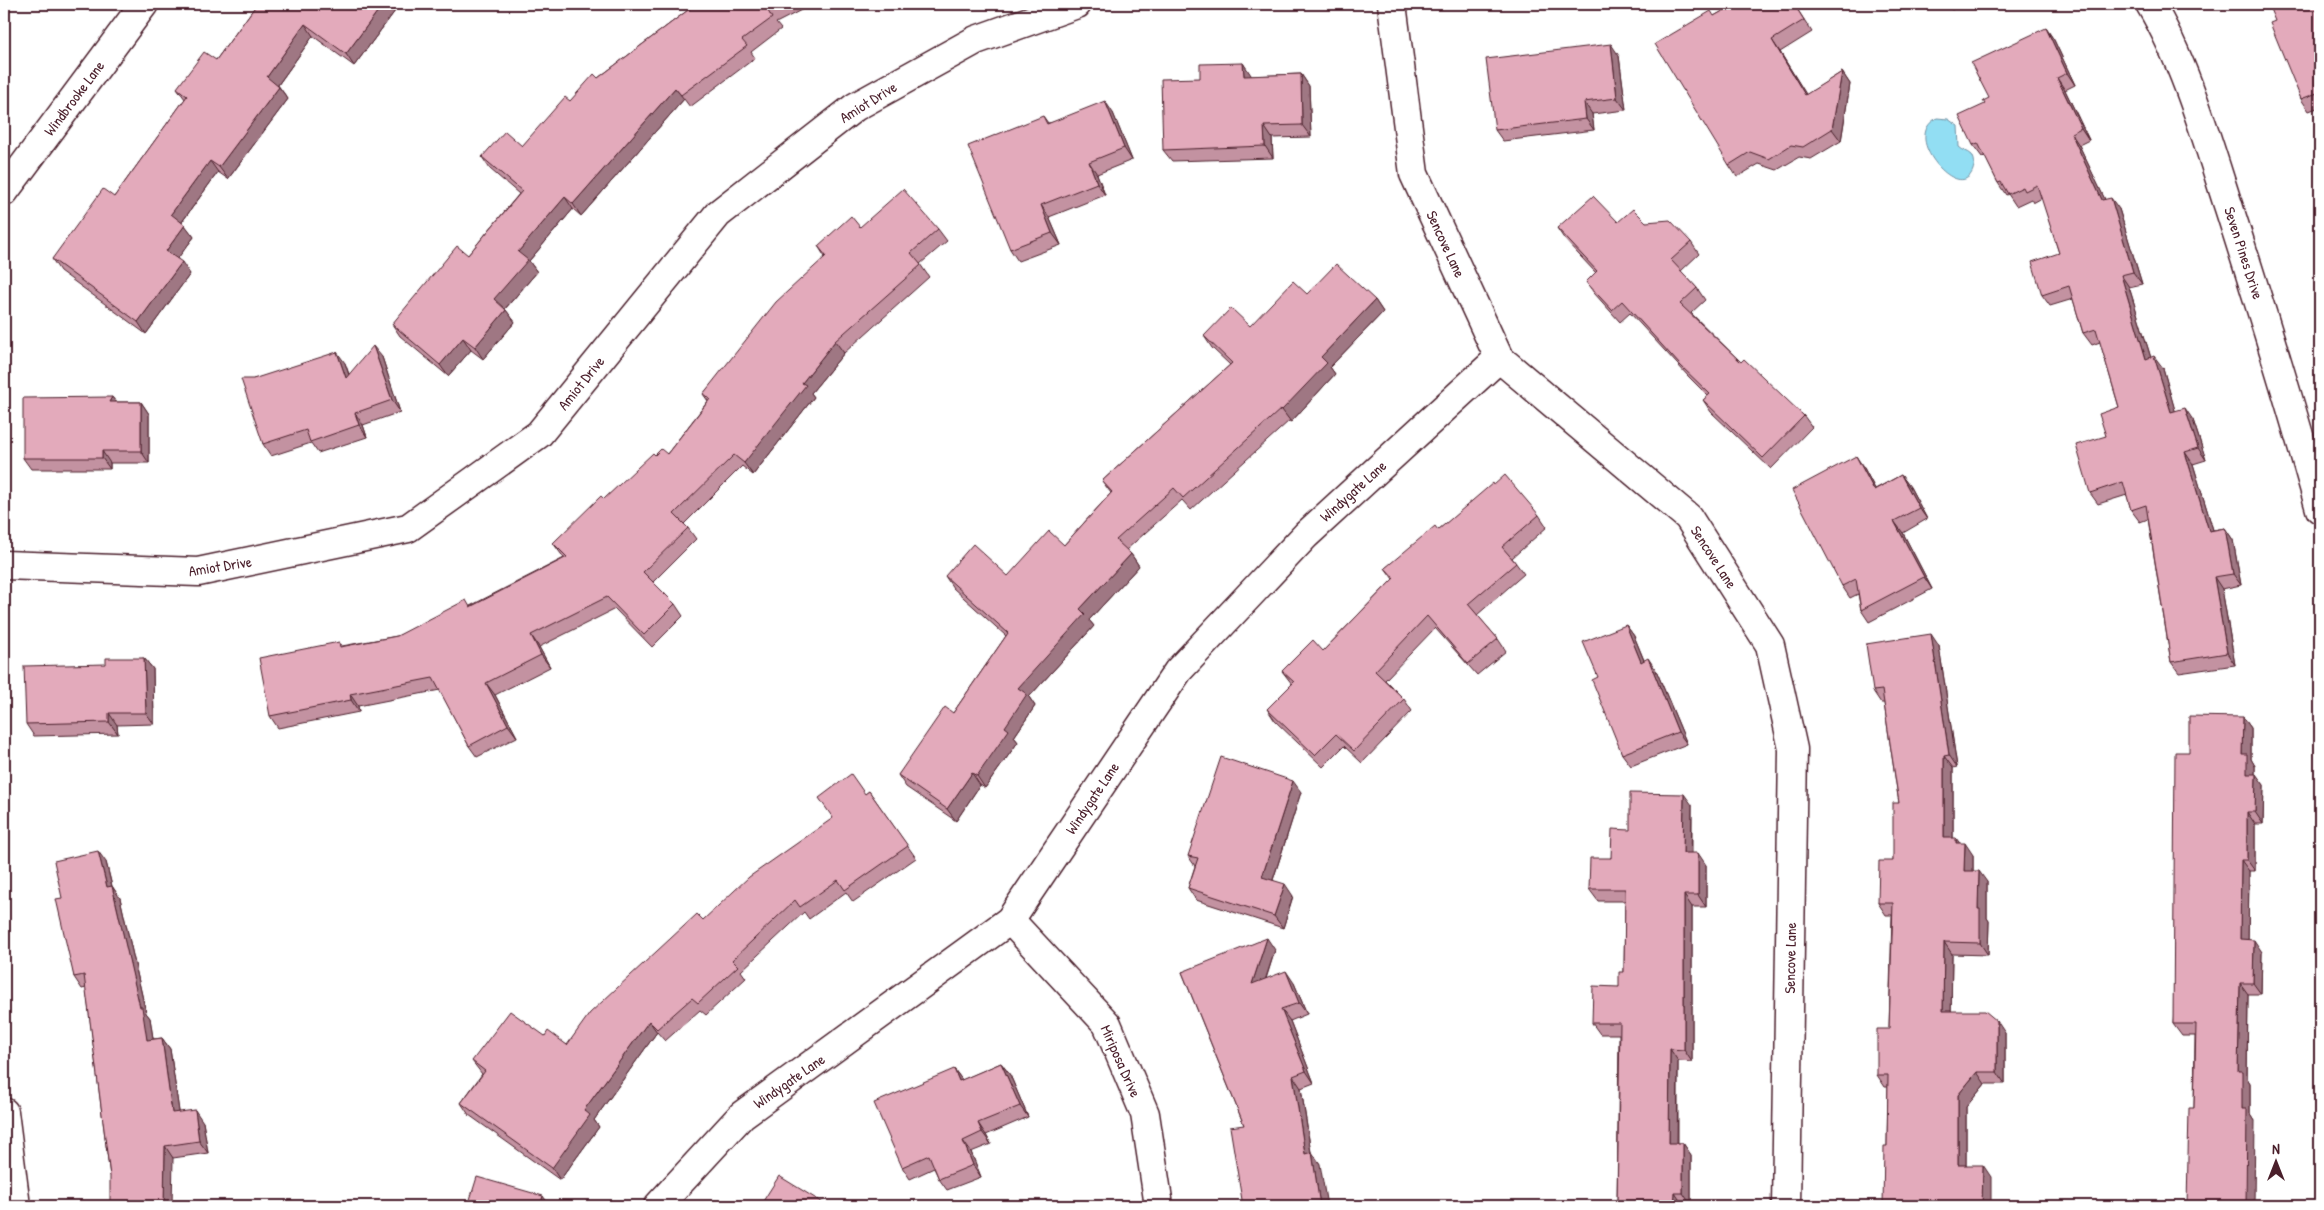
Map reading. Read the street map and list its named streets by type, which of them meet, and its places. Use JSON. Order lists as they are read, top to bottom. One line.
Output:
{"streets":{"street":["Windbrooke Lane","Amiot Drive","Sencove Lane","Seven Pines Drive","Windygate Lane","Miriposa Drive"]},"crossings":[["Sencove Lane","Windygate Lane"],["Windygate Lane","Miriposa Drive"]],"north":"top"}
